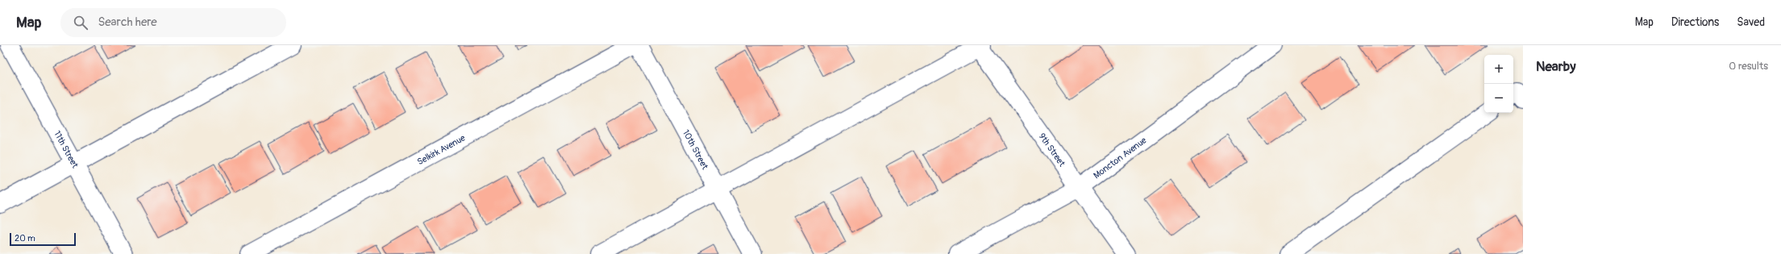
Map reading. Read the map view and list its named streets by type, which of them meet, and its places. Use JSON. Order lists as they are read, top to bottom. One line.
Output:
{"streets":{"street":["11th Street","Selkirk Avenue","10th Street","9th Street","Moncton Avenue"]},"crossings":[["9th Street","Moncton Avenue"]],"scale_bar":"20 m","page":{"header":"Map","search":"Search here","nav":["Map","Directions","Saved"],"heading":["Nearby","0 results"],"map_buttons":["+","−"],"scale":"20 m"}}
